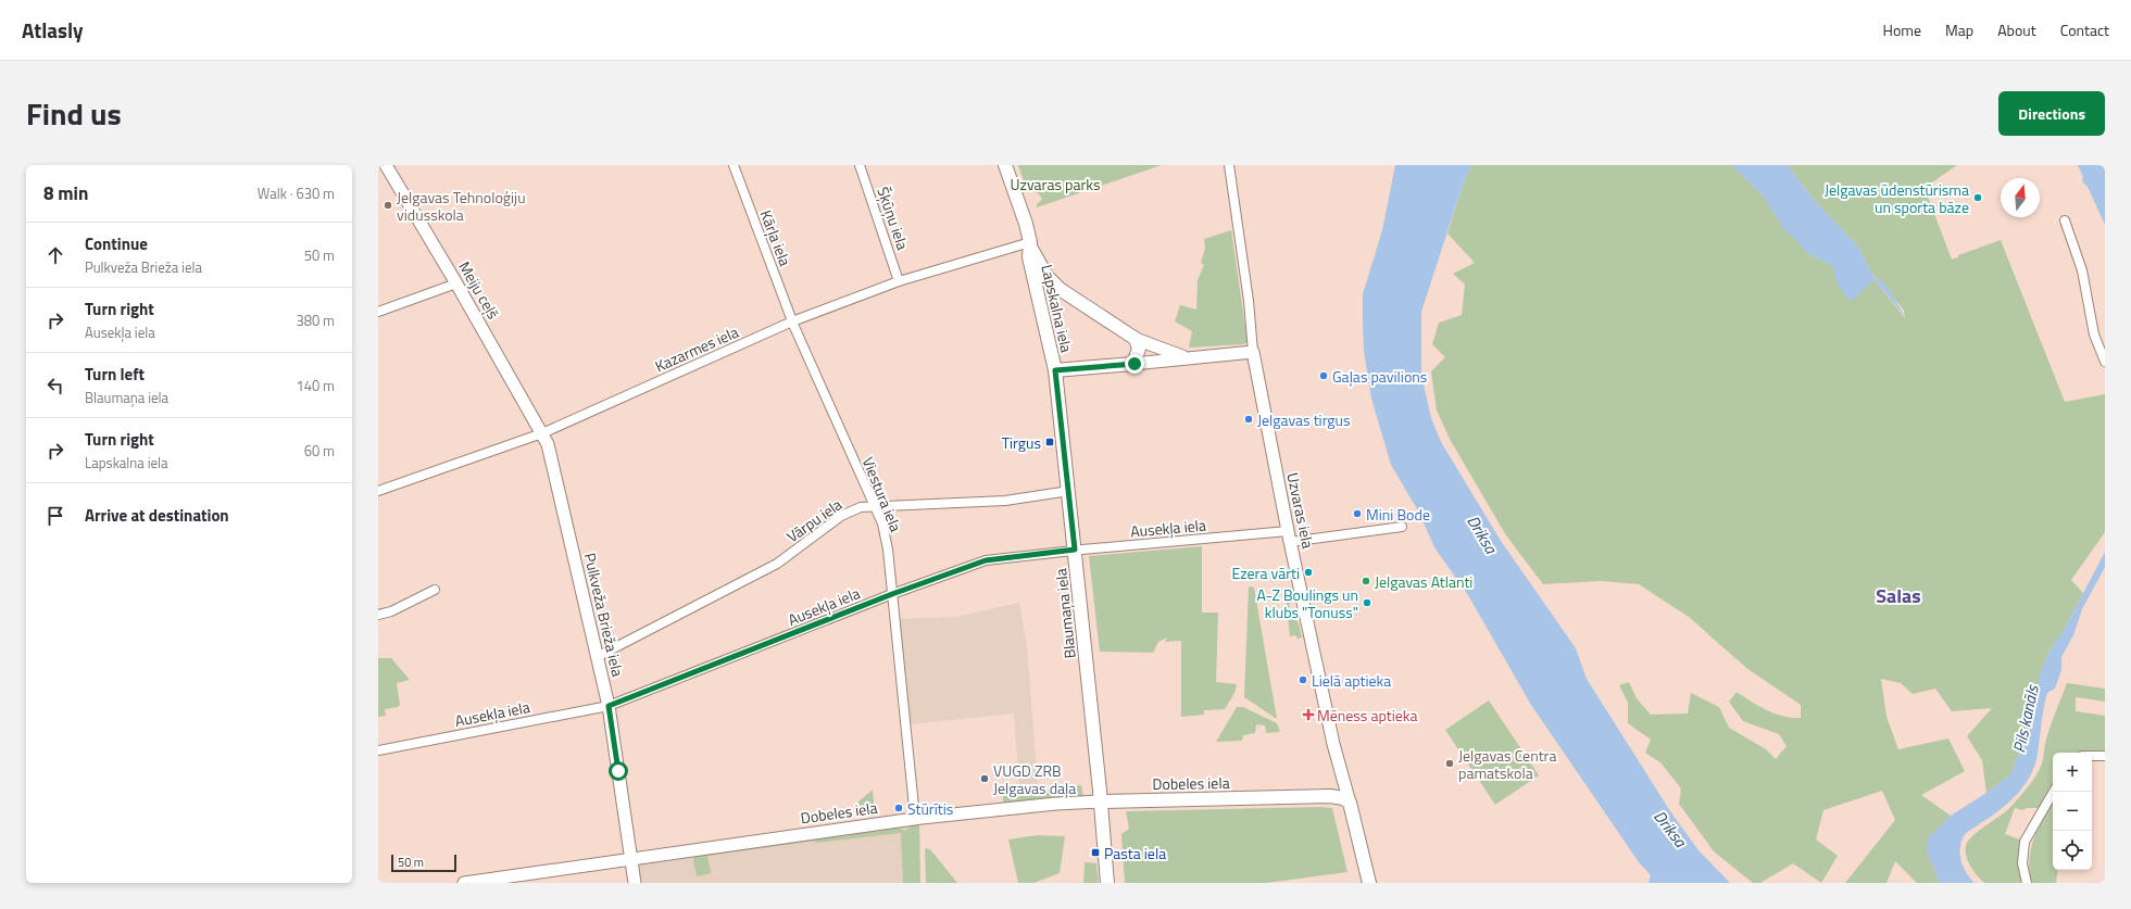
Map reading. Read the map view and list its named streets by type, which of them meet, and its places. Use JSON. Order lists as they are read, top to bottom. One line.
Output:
{"streets":{"main road":["Lapskalna iela","Uzvaras iela","Blaumaņa iela","Dobeles iela"],"street":["Šķūņu iela","Kārļa iela","Meiju ceļš","Kazarmes iela","Viestura iela","Vārpu iela","Ausekļa iela","Pulkveža Brieža iela"]},"crossings":[["Šķūņu iela","Kazarmes iela"],["Kārļa iela","Kazarmes iela"],["Kārļa iela","Viestura iela"],["Meiju ceļš","Kazarmes iela"],["Meiju ceļš","Pulkveža Brieža iela"],["Lapskalna iela","Kazarmes iela"],["Lapskalna iela","Uzvaras iela"],["Lapskalna iela","Blaumaņa iela"],["Kazarmes iela","Viestura iela"],["Kazarmes iela","Pulkveža Brieža iela"],["Viestura iela","Vārpu iela"],["Viestura iela","Ausekļa iela"],["Viestura iela","Dobeles iela"],["Uzvaras iela","Ausekļa iela"],["Uzvaras iela","Dobeles iela"],["Vārpu iela","Blaumaņa iela"],["Vārpu iela","Pulkveža Brieža iela"],["Ausekļa iela","Blaumaņa iela"],["Ausekļa iela","Pulkveža Brieža iela"],["Blaumaņa iela","Dobeles iela"],["Pulkveža Brieža iela","Dobeles iela"]],"districts":["Salas"],"water":["Driksa","Pils kanāls"],"parks":["Uzvaras parks"],"places":{"other":["Jelgavas ūdenstūrisma un sporta bāze","Jelgavas Tehnoloģiju vidusskola","Gaļas pavilions","Jelgavas tirgus","Mini Bode","Ezera vārti","Jelgavas Atlanti","A-Z Boulings un klubs \"Tonuss\"","Lielā aptieka","Jelgavas Centra pamatskola","VUGD ZRB Jelgavas daļa","Stūrītis"],"transit":["Tirgus","Pasta iela"],"health":["Mēness aptieka"]},"scale_bar":"50 m","north":"top","page":{"header":"Atlasly","nav":["Home","Map","About","Contact"],"title":"Find us","buttons":"Directions","heading":["8 min","Walk · 630 m"],"list":[["Continue","Pulkveža Brieža iela","50 m"],["Turn right","Ausekļa iela","380 m"],["Turn left","Blaumaņa iela","140 m"],["Turn right","Lapskalna iela","60 m"],"Arrive at destination"],"map_buttons":["+","−"],"scale":"50 m"}}
